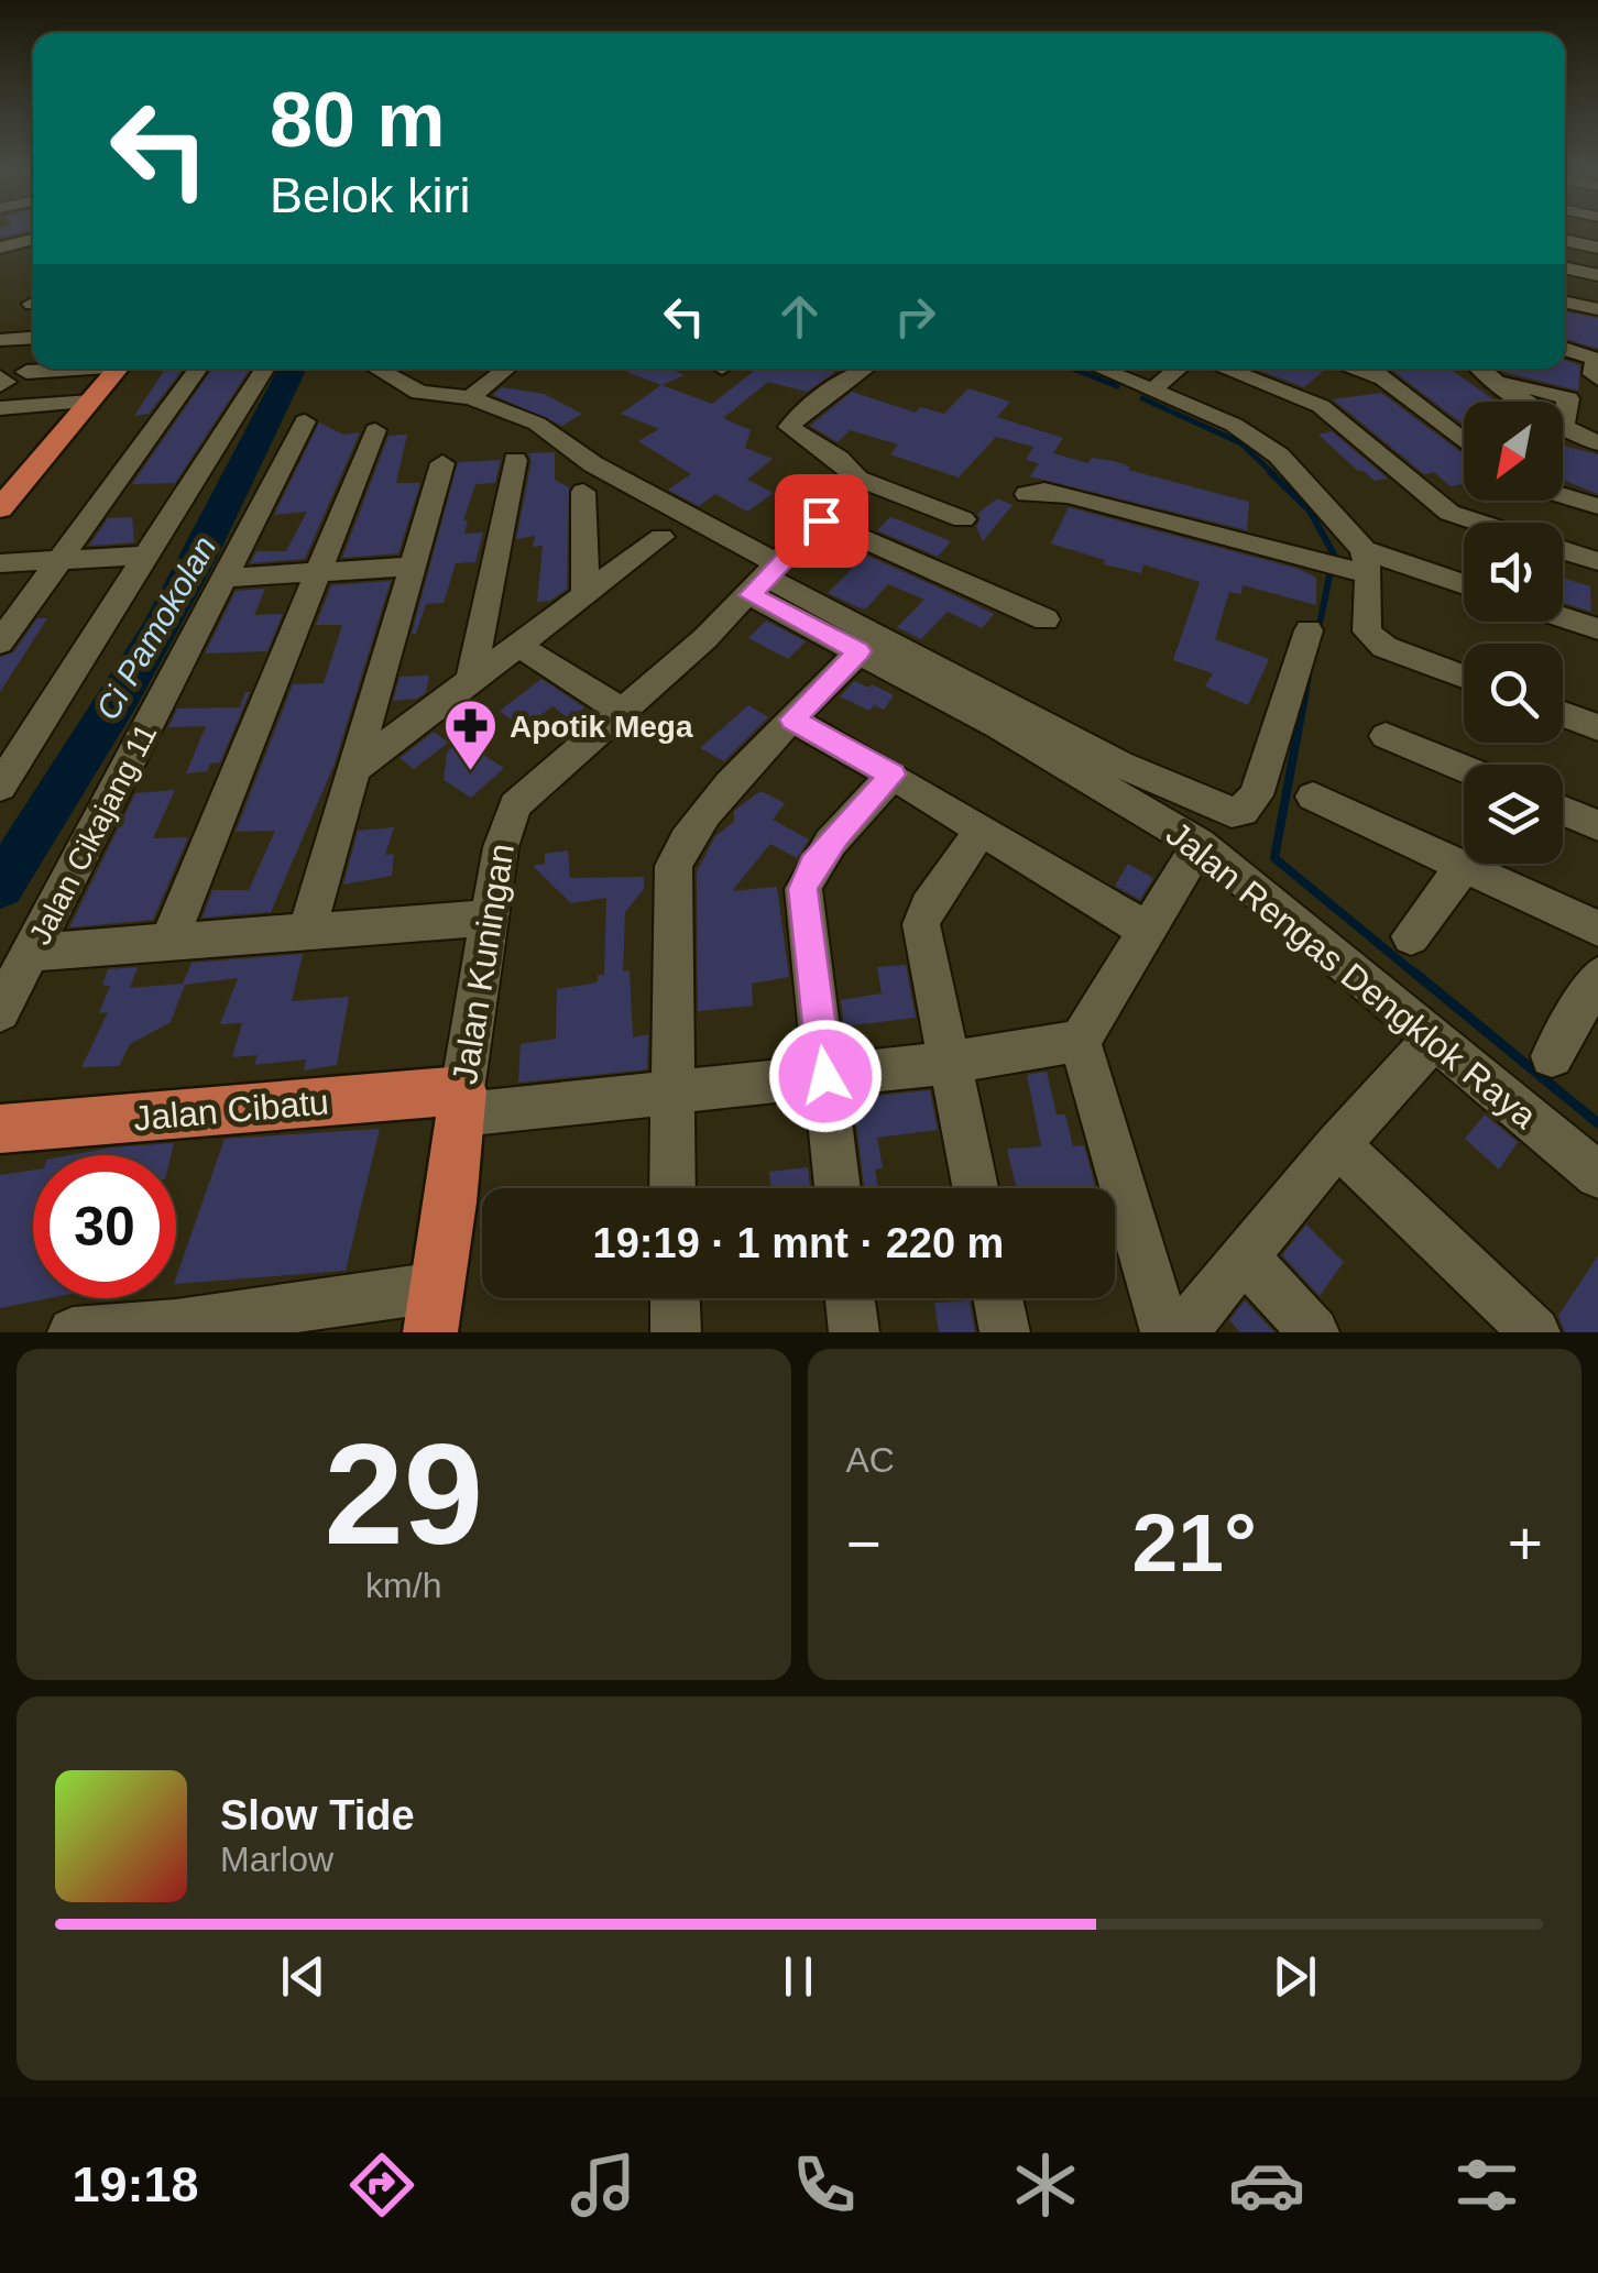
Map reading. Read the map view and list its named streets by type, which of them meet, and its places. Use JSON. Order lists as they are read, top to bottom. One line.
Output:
{"streets":{"main road":["Jalan Kuningan","Jalan Cibatu"],"street":["Jalan Cikajang 11","Jalan Rengas Dengklok Raya"]},"crossings":[["Jalan Kuningan","Jalan Rengas Dengklok Raya"],["Jalan Kuningan","Jalan Cibatu"]],"water":["Ci Pamokolan"],"places":{"pharmacy":["Apotik Mega"]},"north":"bottom left","page":{"turn":["80 m","Belok kiri"],"limit":"30","trip":"19:19 · 1 mnt · 220 m","tile":[["29","km/h"],"AC"],"heat":["−","21°","+"],"song":["Slow Tide","Marlow"],"tabs":"19:18"}}
